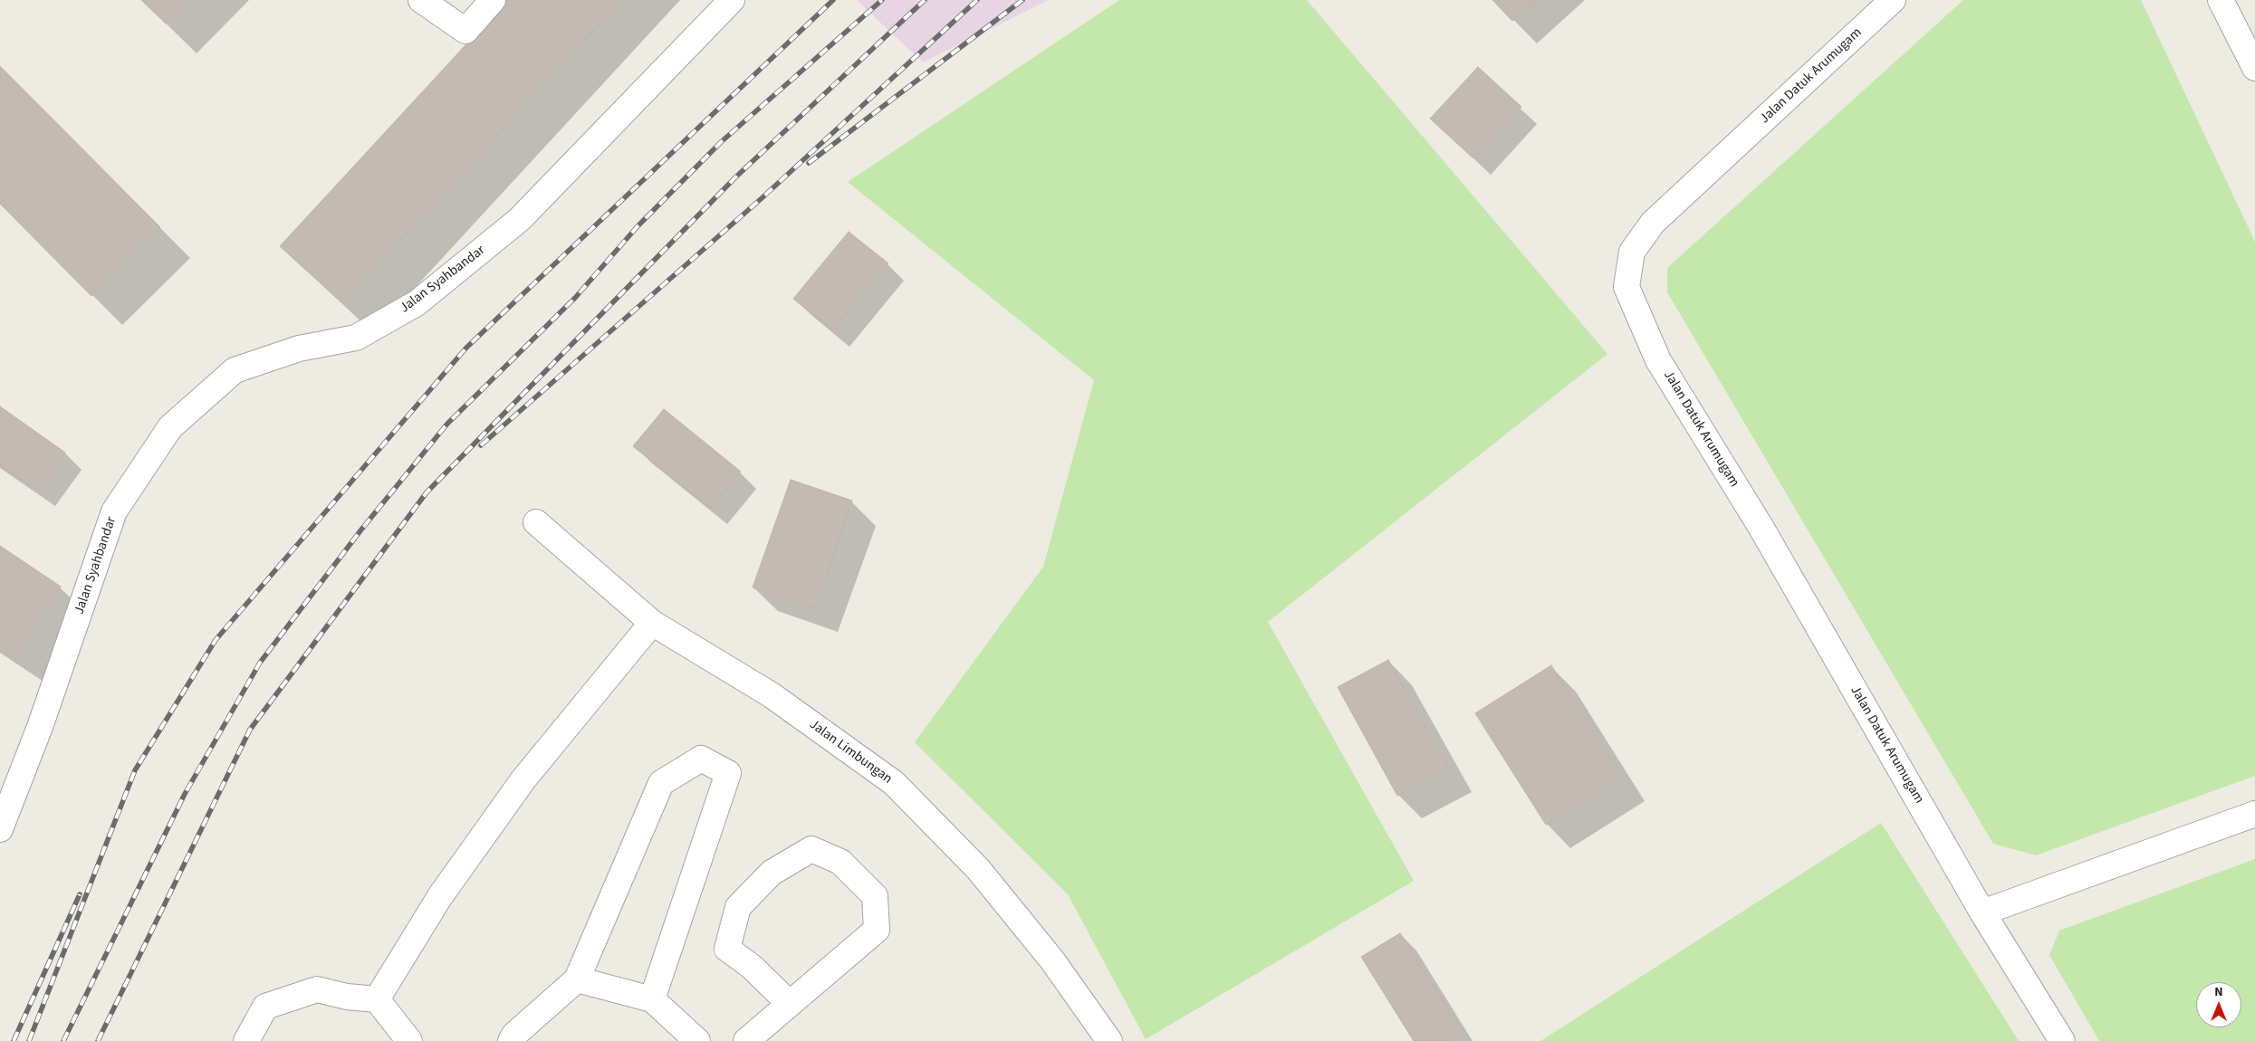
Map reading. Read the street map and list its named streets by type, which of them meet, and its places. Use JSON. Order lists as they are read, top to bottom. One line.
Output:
{"streets":{"street":["Jalan Datuk Arumugam","Jalan Syahbandar","Jalan Limbungan"]},"north":"top"}
